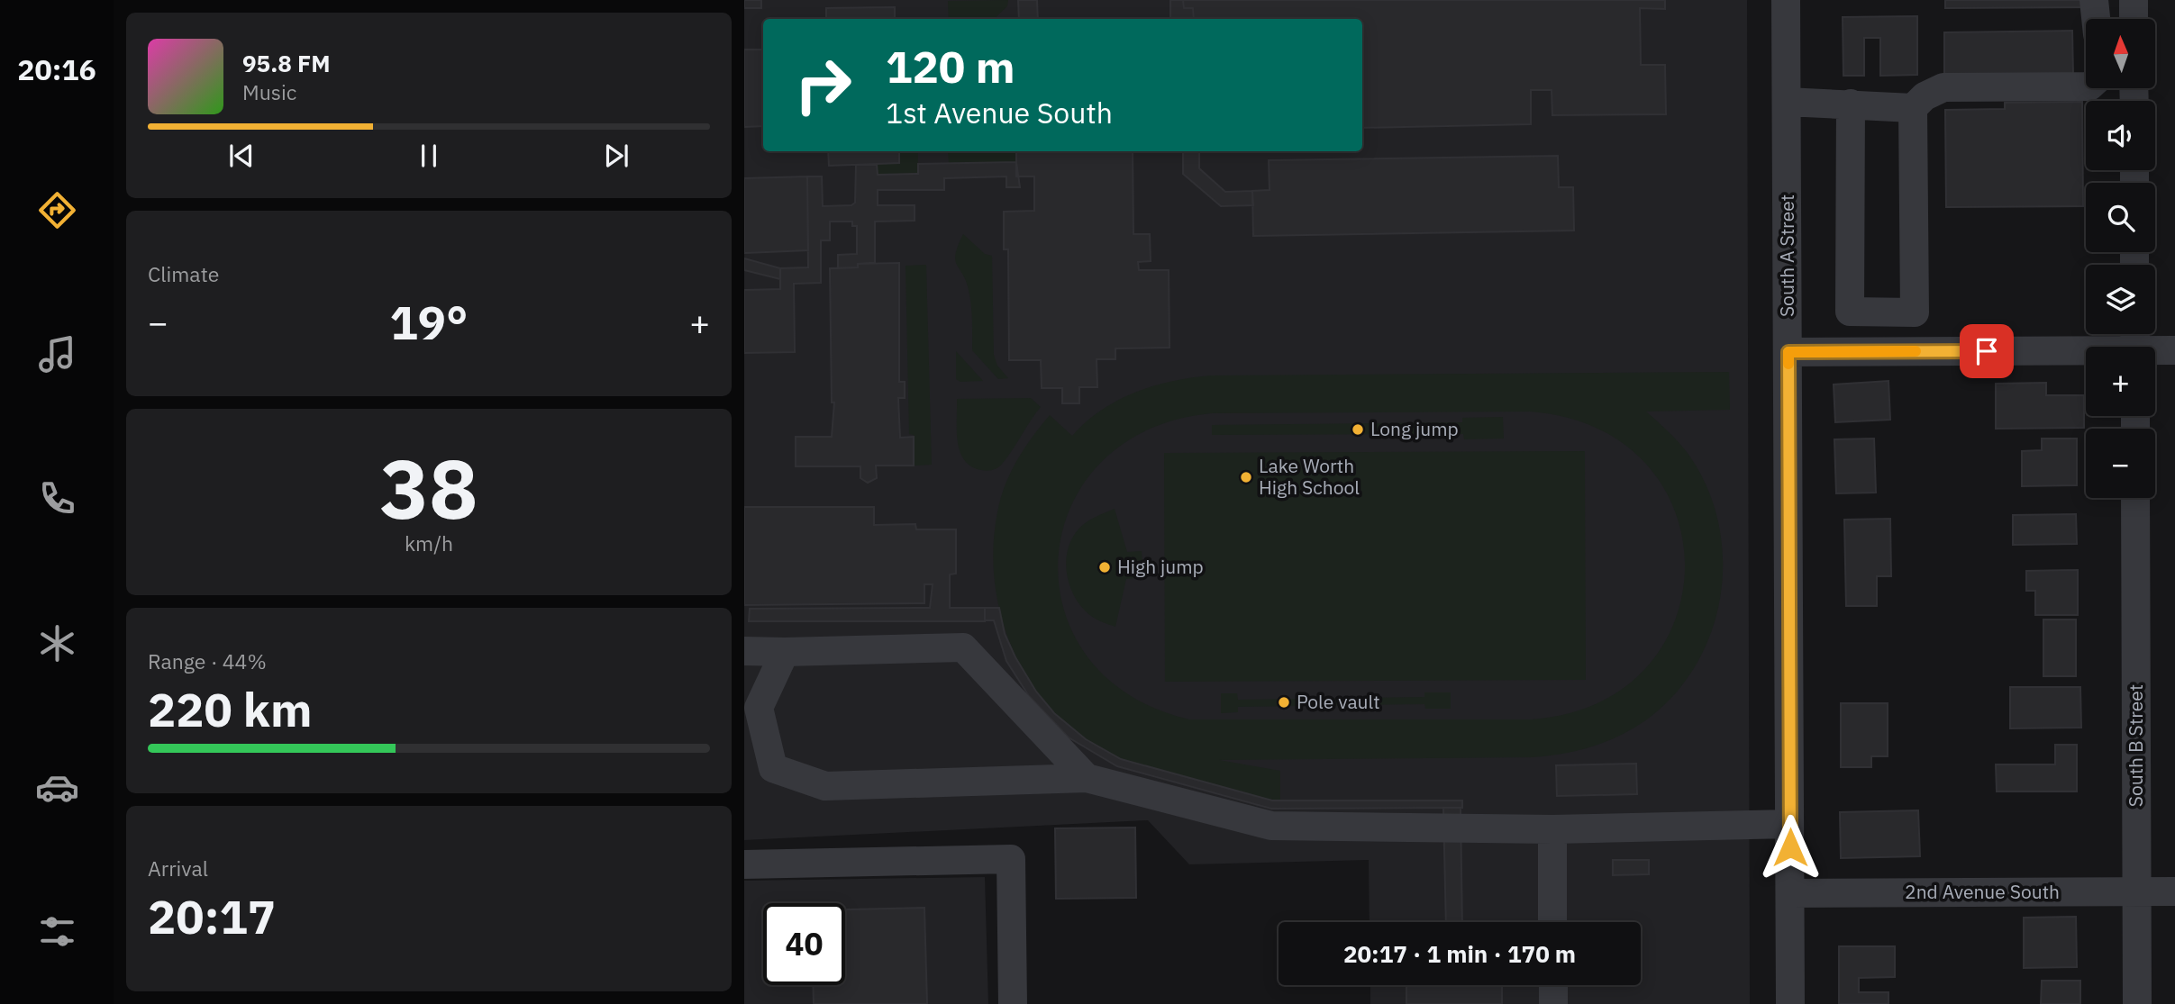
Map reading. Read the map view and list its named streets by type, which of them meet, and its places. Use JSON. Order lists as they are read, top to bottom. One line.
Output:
{"streets":{"street":["South A Street","South B Street","2nd Avenue South"]},"crossings":[["South A Street","2nd Avenue South"],["South B Street","2nd Avenue South"]],"places":["Long jump","Lake Worth High School","High jump","Pole vault"],"north":"top","page":{"tabs":"20:16","map_buttons":["+","−"],"turn":["120 m","1st Avenue South"],"song":["95.8 FM","Music"],"tile":["Climate",["38","km/h"],["Range · 44%","220 km"],["Arrival","20:17"]],"heat":["−","19°","+"],"limit":"40","trip":"20:17 · 1 min · 170 m"}}
